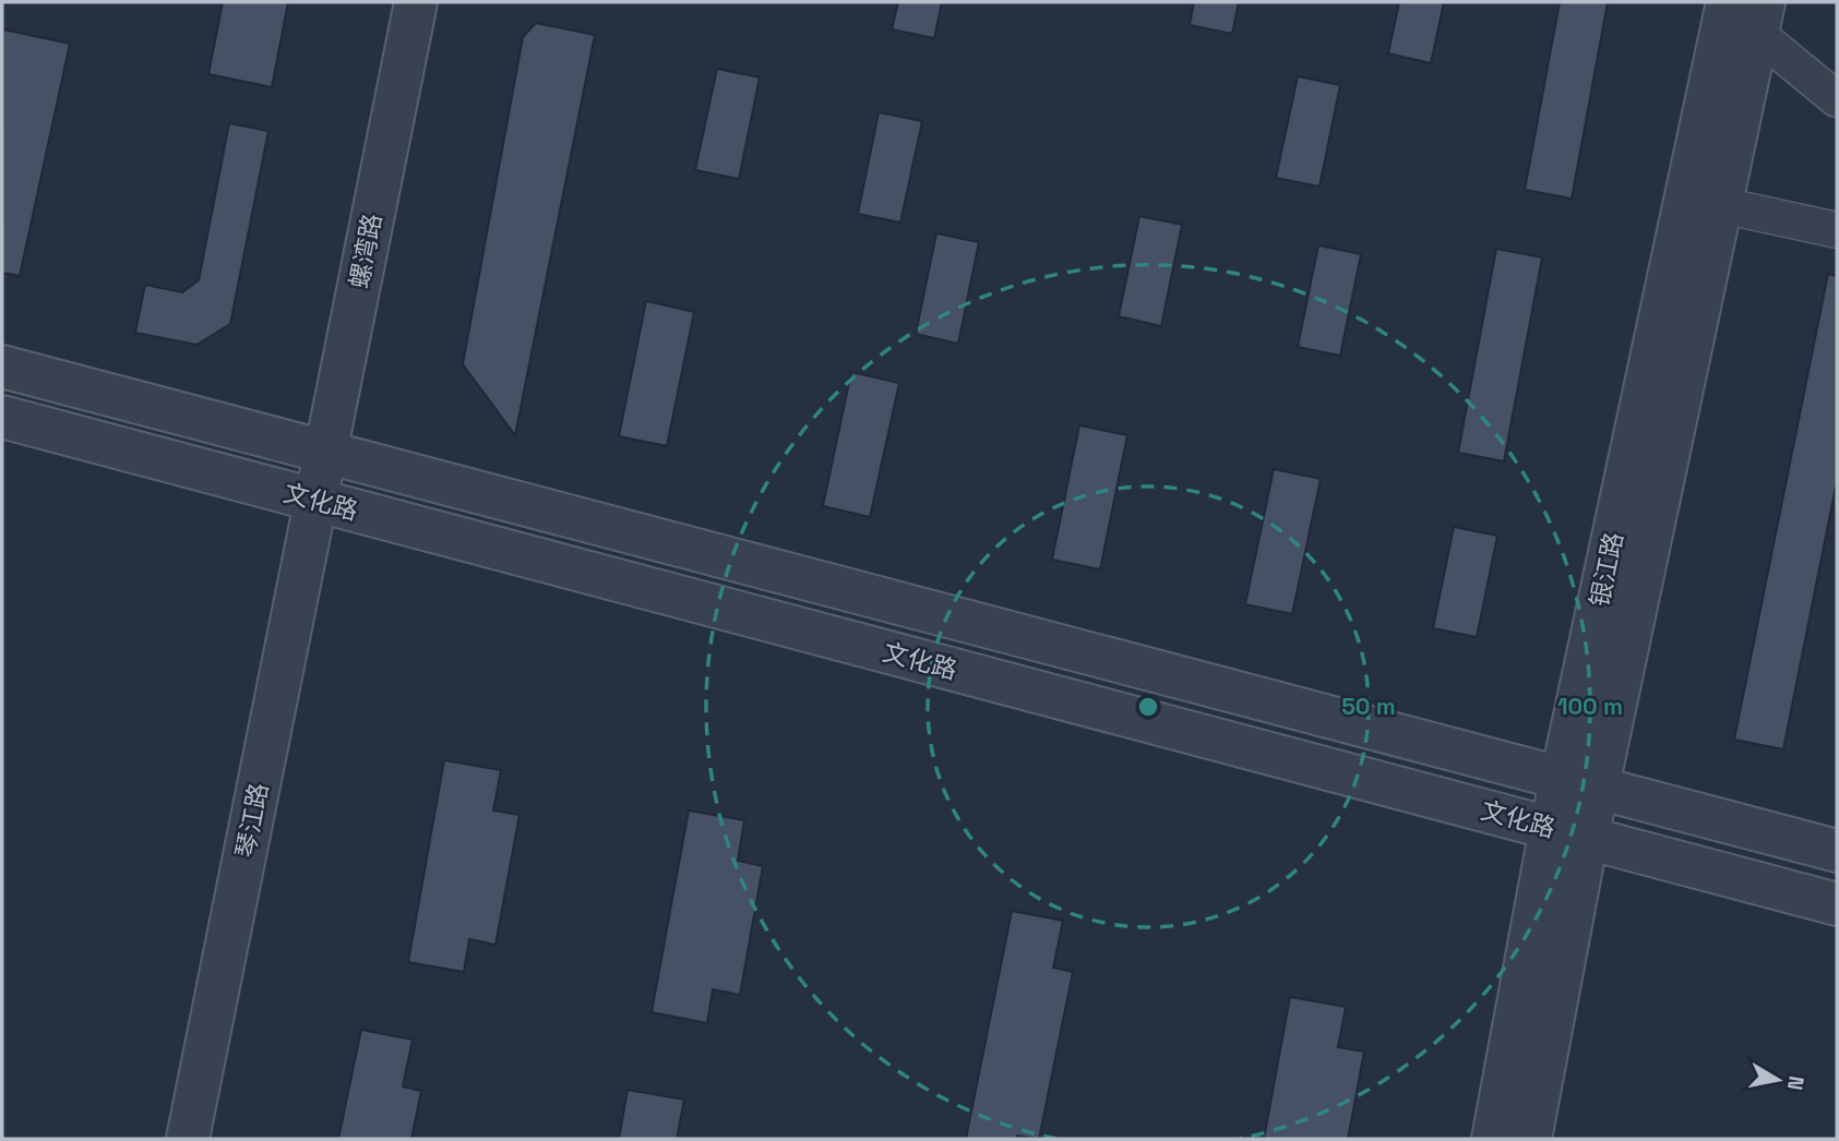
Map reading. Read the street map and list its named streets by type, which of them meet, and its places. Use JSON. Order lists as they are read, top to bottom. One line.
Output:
{"streets":{"street":["螺湾路","文化路","银江路","琴江路"]},"crossings":[["螺湾路","文化路"],["螺湾路","琴江路"],["文化路","银江路"],["文化路","琴江路"]],"north":"right","rings":["50 m","100 m"]}
